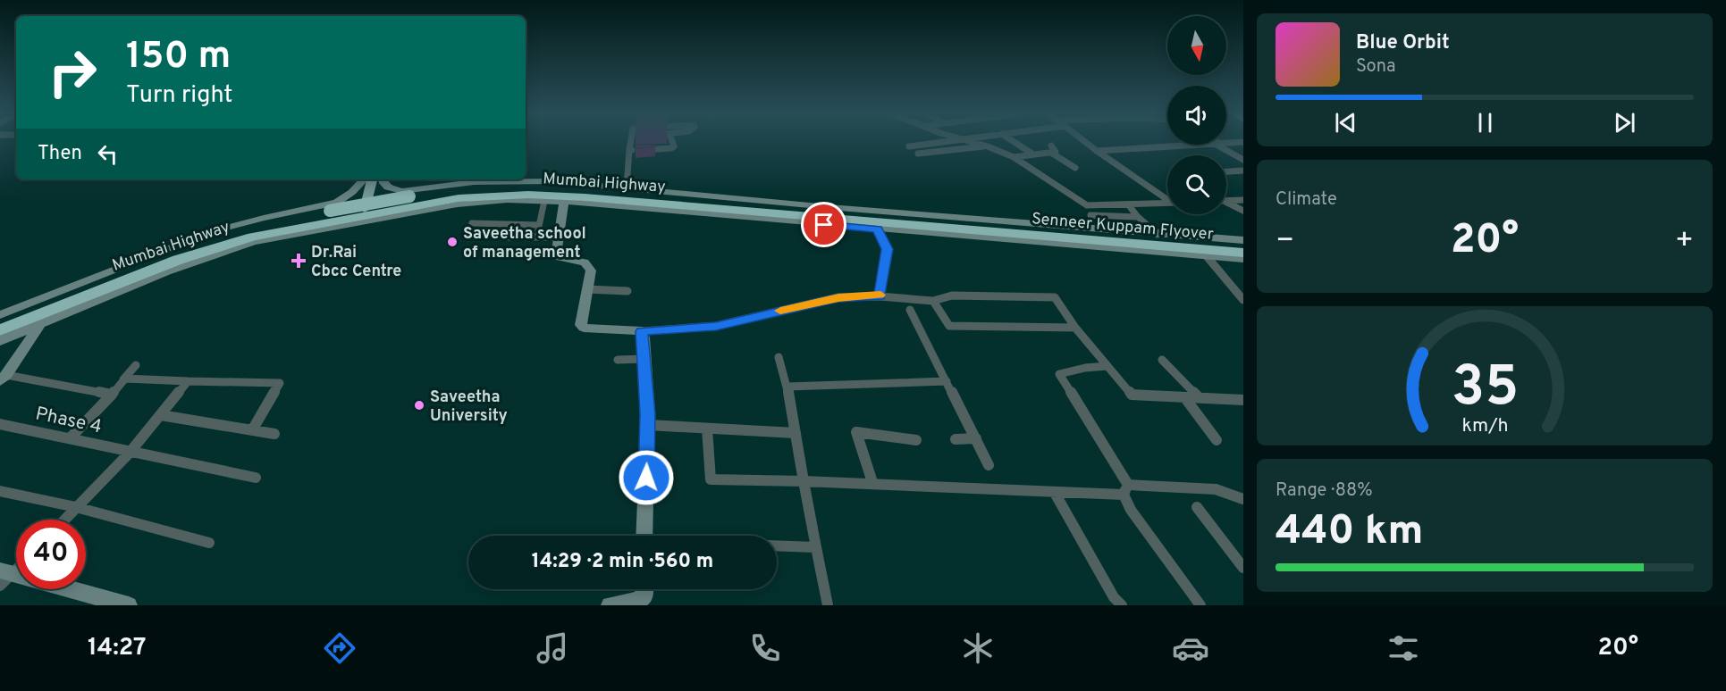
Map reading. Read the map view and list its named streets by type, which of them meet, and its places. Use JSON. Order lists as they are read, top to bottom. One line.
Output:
{"streets":{"highway":["Mumbai Highway","Senneer Kuppam Flyover"],"street":["Phase 4"]},"crossings":[["Mumbai Highway","Senneer Kuppam Flyover"]],"places":{"other":["Saveetha school of management","Saveetha University"],"health":["Dr.Rai Cbcc Centre"]},"north":"bottom","page":{"turn":["150 m","Turn right"],"song":["Blue Orbit","Sona"],"then":"Then","tile":["Climate",["Range · 88%","440 km"]],"heat":["−","20°","+"],"limit":"40","trip":"14:29 · 2 min · 560 m","tabs":["14:27","20°"],"gauge":["35","km/h"]}}
